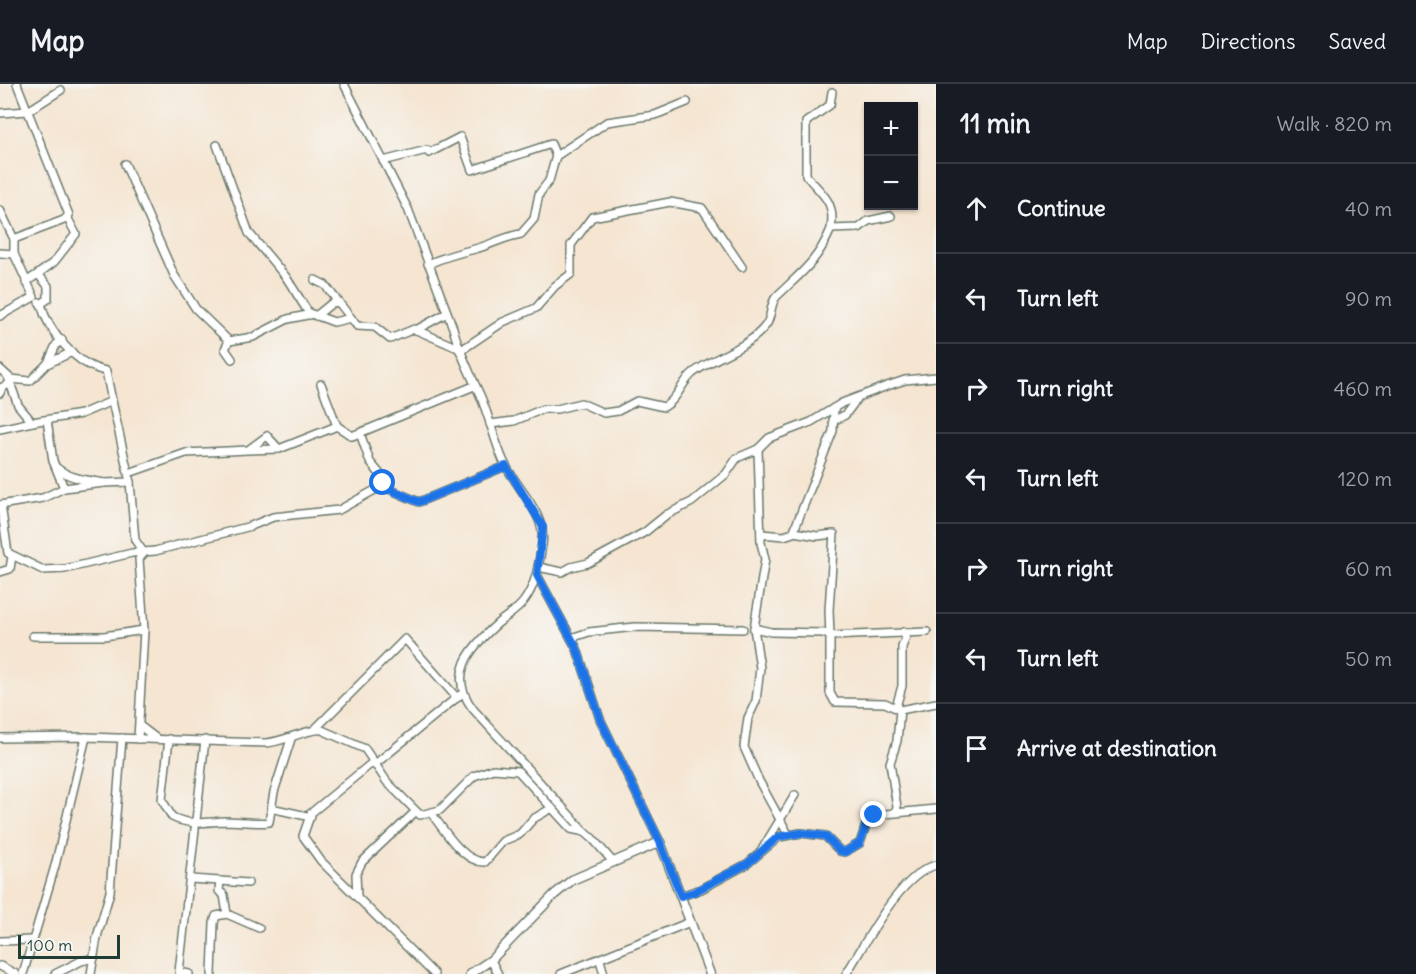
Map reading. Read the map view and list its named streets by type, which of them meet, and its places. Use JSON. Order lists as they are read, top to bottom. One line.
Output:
{"scale_bar":"100 m","page":{"header":"Map","nav":["Map","Directions","Saved"],"heading":["11 min","Walk · 820 m"],"map_buttons":["+","−"],"list":[["Continue","40 m"],["Turn left","90 m"],["Turn right","460 m"],["Turn left","120 m"],["Turn right","60 m"],["Turn left","50 m"],"Arrive at destination"],"scale":"100 m"}}
